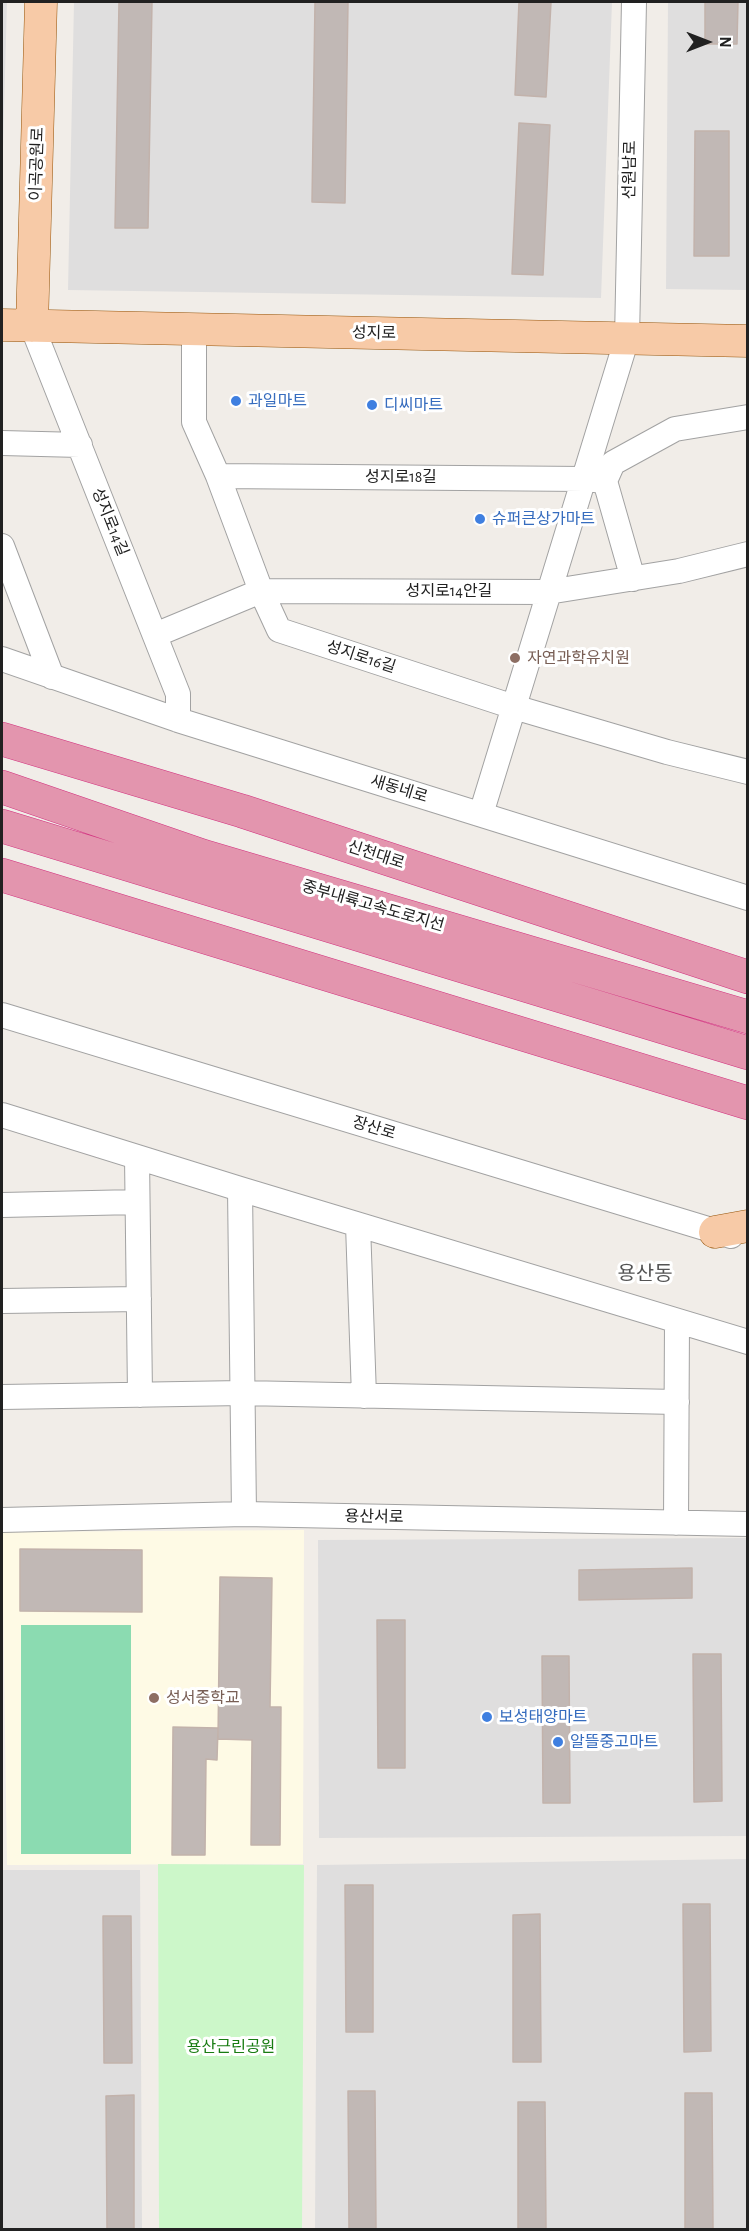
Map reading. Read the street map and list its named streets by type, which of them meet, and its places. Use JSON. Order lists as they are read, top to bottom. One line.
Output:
{"streets":{"highway":["신천대로","중부내륙고속도로지선"],"main road":["이곡공원로","성지로"],"street":["선원남로","성지로18길","성지로14길","성지로14안길","성지로16길","새동네로","장산로","용산서로"]},"crossings":[["이곡공원로","성지로"],["이곡공원로","성지로14길"],["선원남로","성지로"],["성지로","성지로14길"],["성지로","성지로16길"],["성지로18길","성지로16길"],["성지로14길","성지로14안길"],["성지로14길","새동네로"],["성지로14안길","성지로16길"]],"districts":["용산동"],"parks":["용산근린공원"],"places":["과일마트","디씨마트","슈퍼큰상가마트","자연과학유치원","성서중학교","보성태양마트","알뜰중고마트"],"north":"right"}
